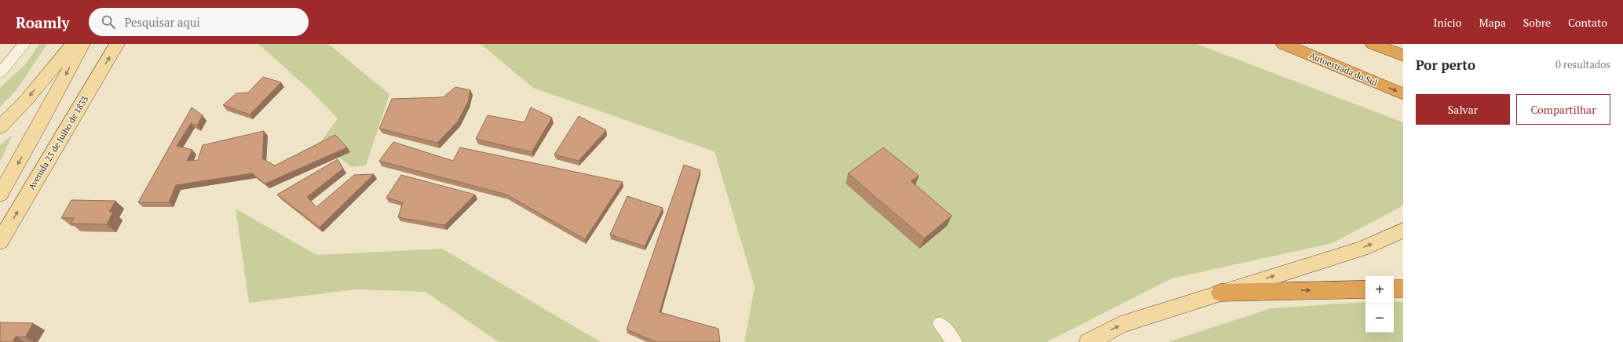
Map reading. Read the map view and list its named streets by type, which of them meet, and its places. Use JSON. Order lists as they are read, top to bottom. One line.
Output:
{"streets":{"highway":["Autoestrada do Sul"],"main road":["Avenida 23 de Julho de 1833"]},"page":{"header":"Roamly","search":"Pesquisar aqui","nav":["Início","Mapa","Sobre","Contato"],"heading":["Por perto","0 resultados"],"buttons":["Salvar","Compartilhar"],"map_buttons":["+","−"]}}
